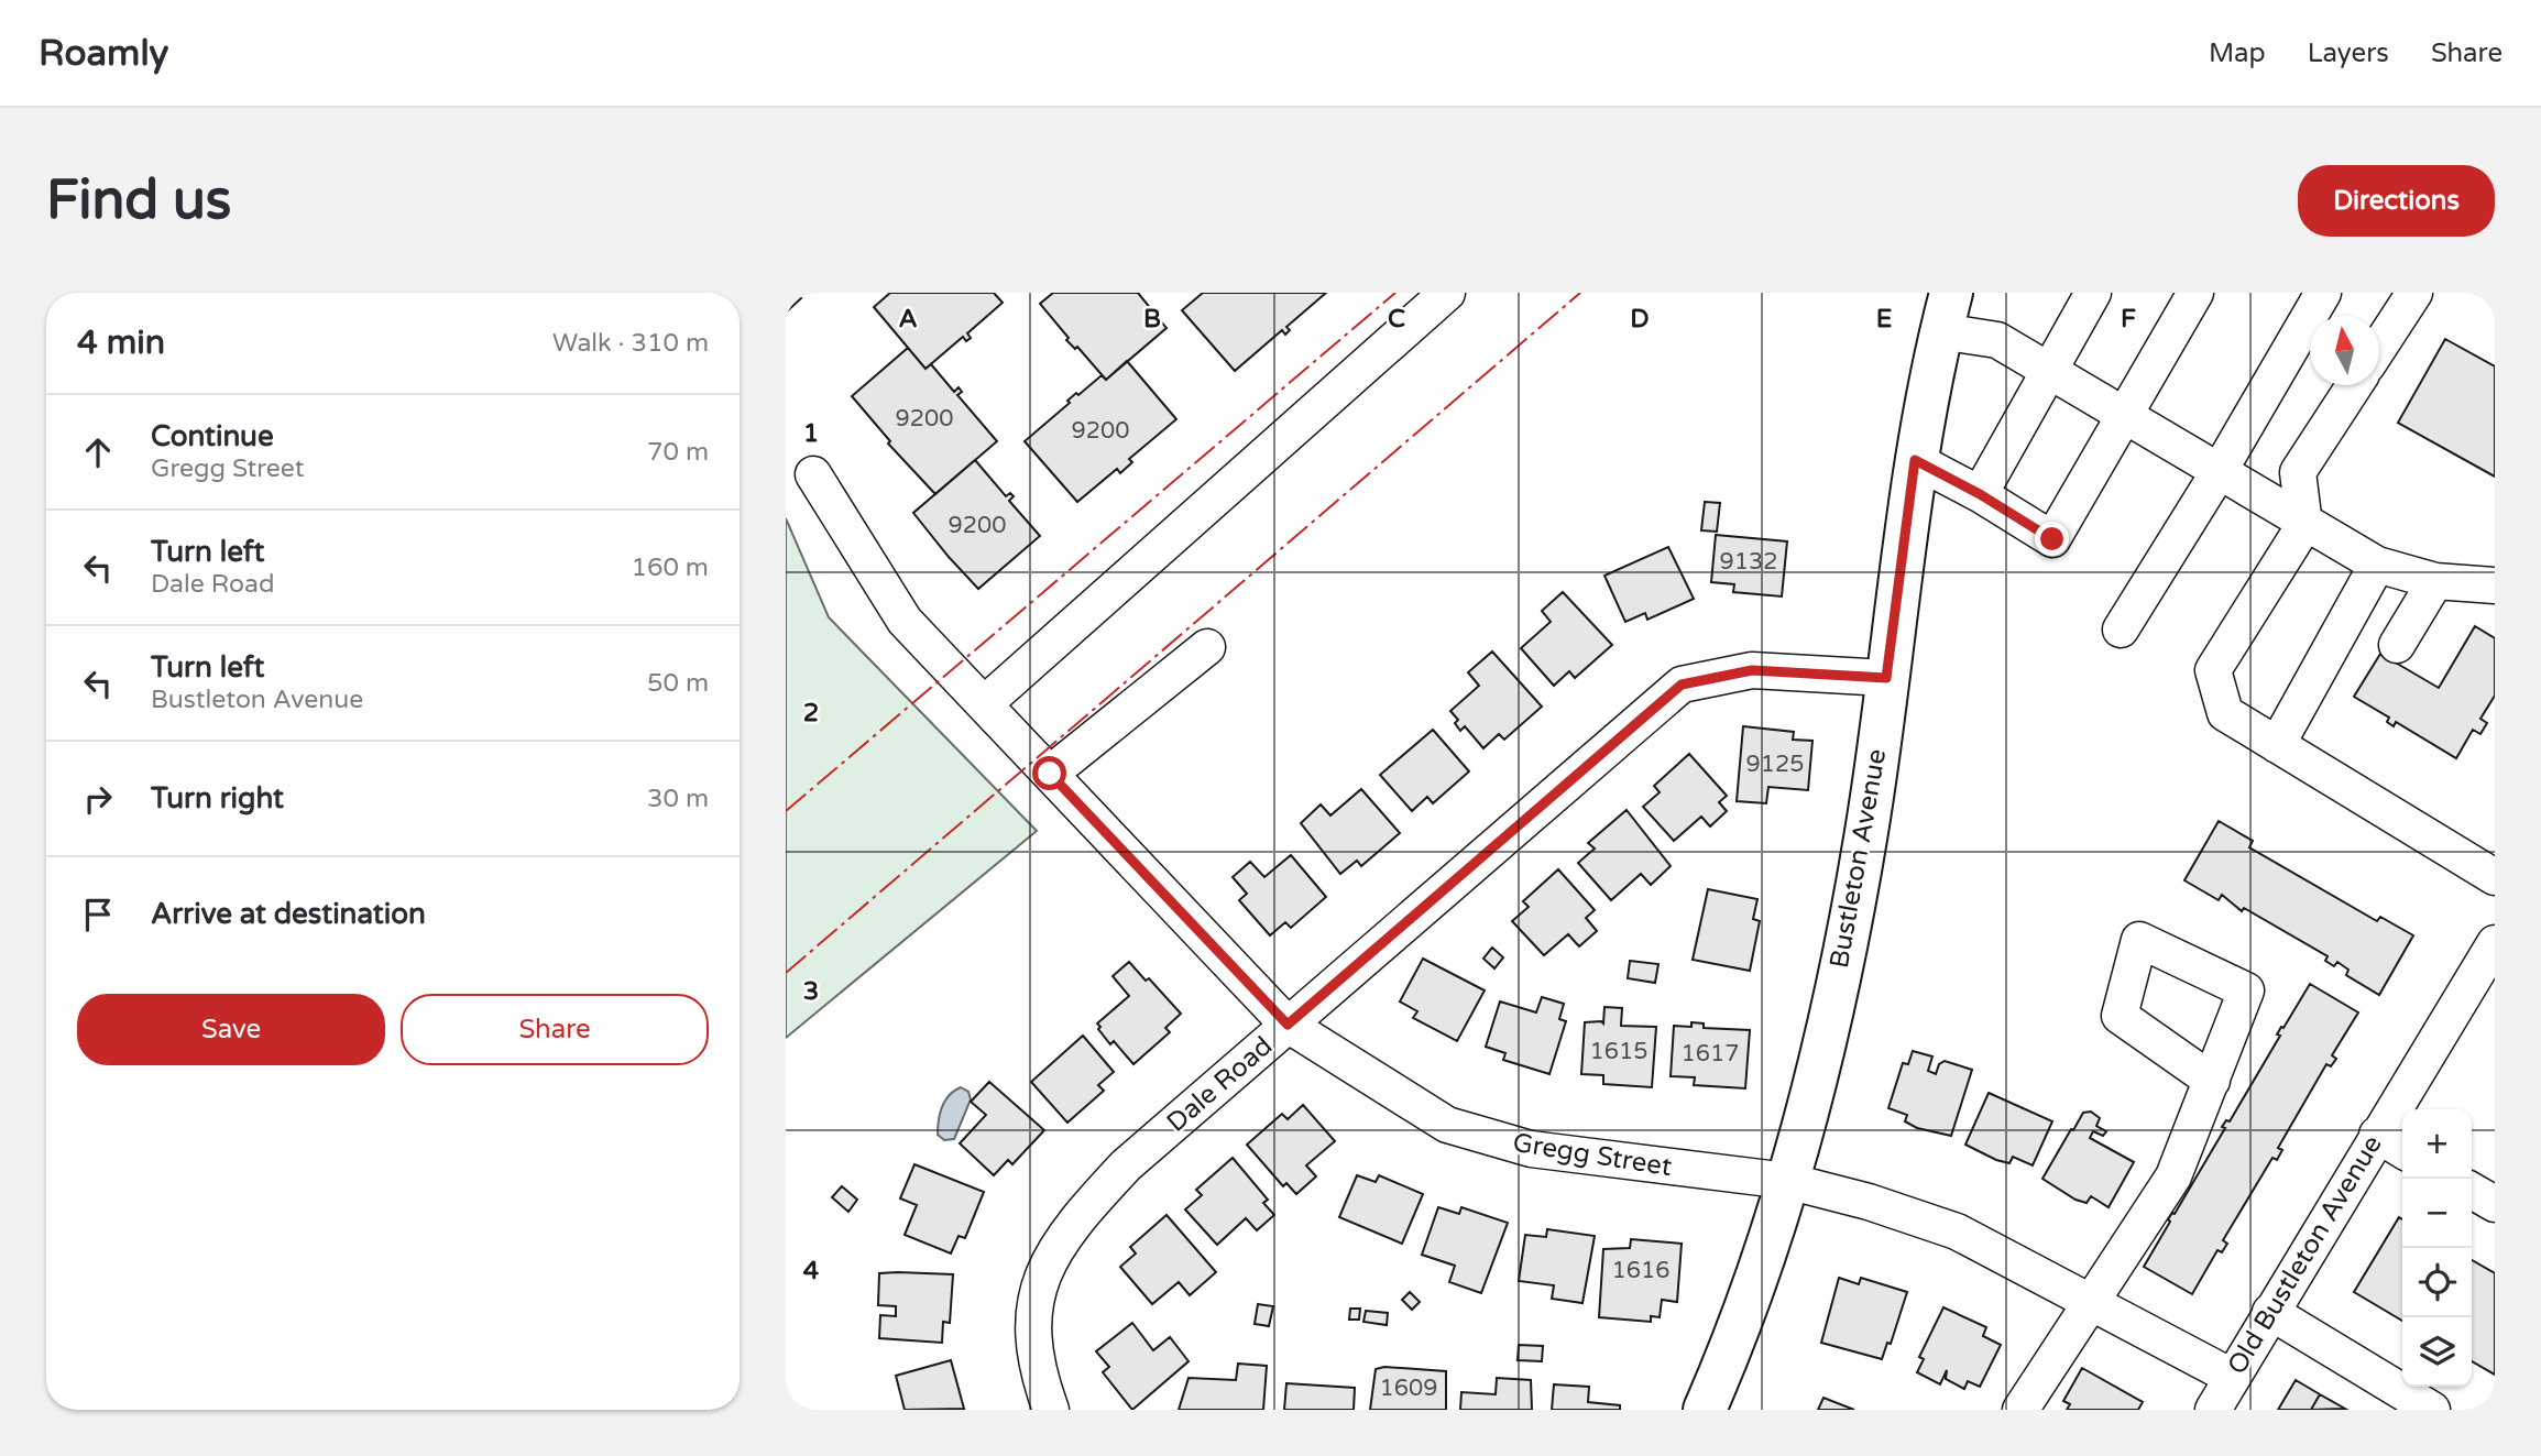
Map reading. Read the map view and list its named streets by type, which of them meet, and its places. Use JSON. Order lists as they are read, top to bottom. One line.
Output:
{"streets":{"main road":["Bustleton Avenue"],"street":["Dale Road","Gregg Street","Old Bustleton Avenue"]},"crossings":[["Bustleton Avenue","Dale Road"],["Bustleton Avenue","Gregg Street"],["Dale Road","Gregg Street"],["Gregg Street","Old Bustleton Avenue"]],"house_numbers":["9200","9200","9200","9132","9125","1615","1617","1616","1609"],"north":"top","page":{"header":"Roamly","nav":["Map","Layers","Share"],"buttons":["Directions",["Save","Share"]],"title":"Find us","heading":["4 min","Walk · 310 m"],"list":[["Continue","Gregg Street","70 m"],["Turn left","Dale Road","160 m"],["Turn left","Bustleton Avenue","50 m"],["Turn right","30 m"],"Arrive at destination"],"map_buttons":["+","−"]},"grid":{"columns":["A","B","C","D","E","F"],"rows":["1","2","3","4"]}}
